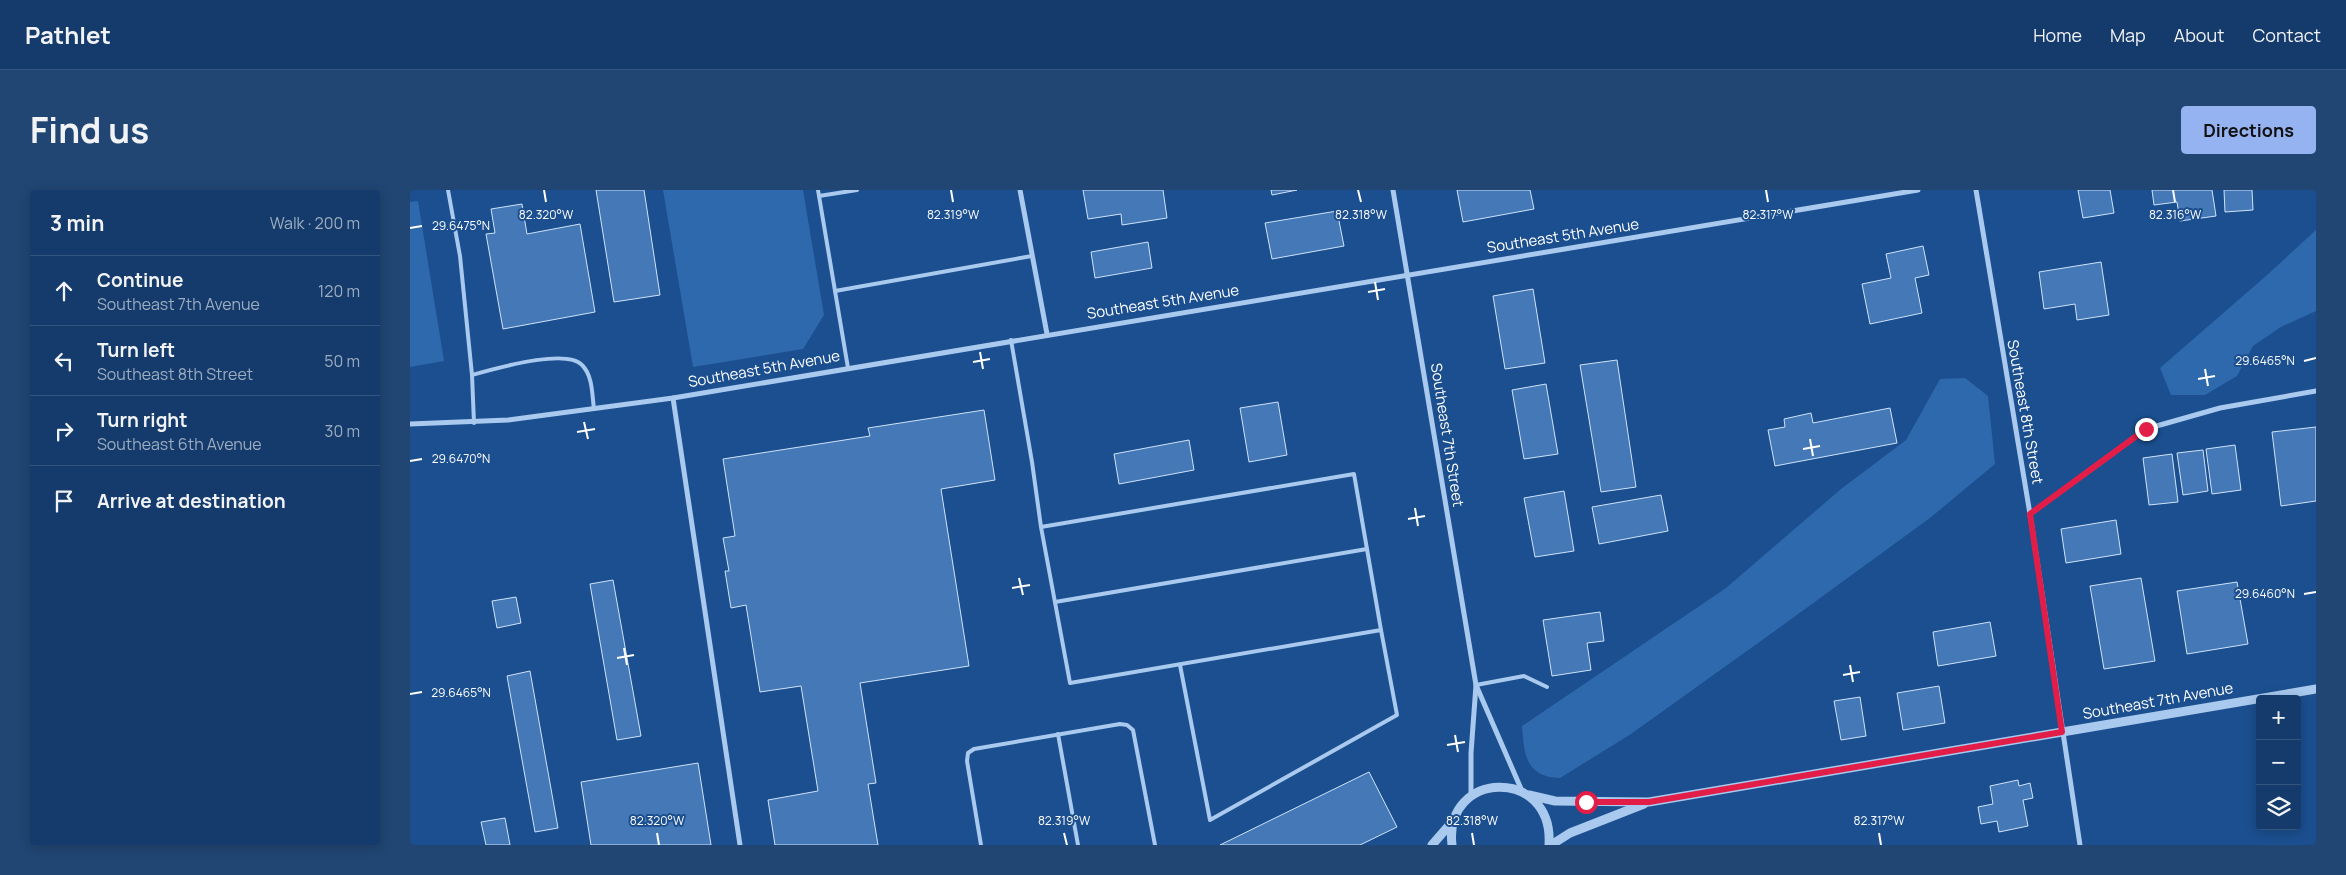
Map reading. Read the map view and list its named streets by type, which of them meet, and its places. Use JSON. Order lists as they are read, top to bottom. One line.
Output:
{"streets":{"street":["Southeast 5th Avenue","Southeast 8th Street","Southeast 7th Street","Southeast 7th Avenue"]},"crossings":[["Southeast 5th Avenue","Southeast 7th Street"],["Southeast 8th Street","Southeast 7th Avenue"],["Southeast 7th Street","Southeast 7th Avenue"]],"page":{"header":"Pathlet","nav":["Home","Map","About","Contact"],"title":"Find us","buttons":"Directions","heading":["3 min","Walk · 200 m"],"list":[["Continue","Southeast 7th Avenue","120 m"],["Turn left","Southeast 8th Street","50 m"],["Turn right","Southeast 6th Avenue","30 m"],"Arrive at destination"],"map_buttons":["+","−"]},"coordinates":["82.316°W","82.320°W","82.319°W","82.318°W","82.317°W","29.6475°N","29.6465°N","29.6470°N","29.6460°N"]}
